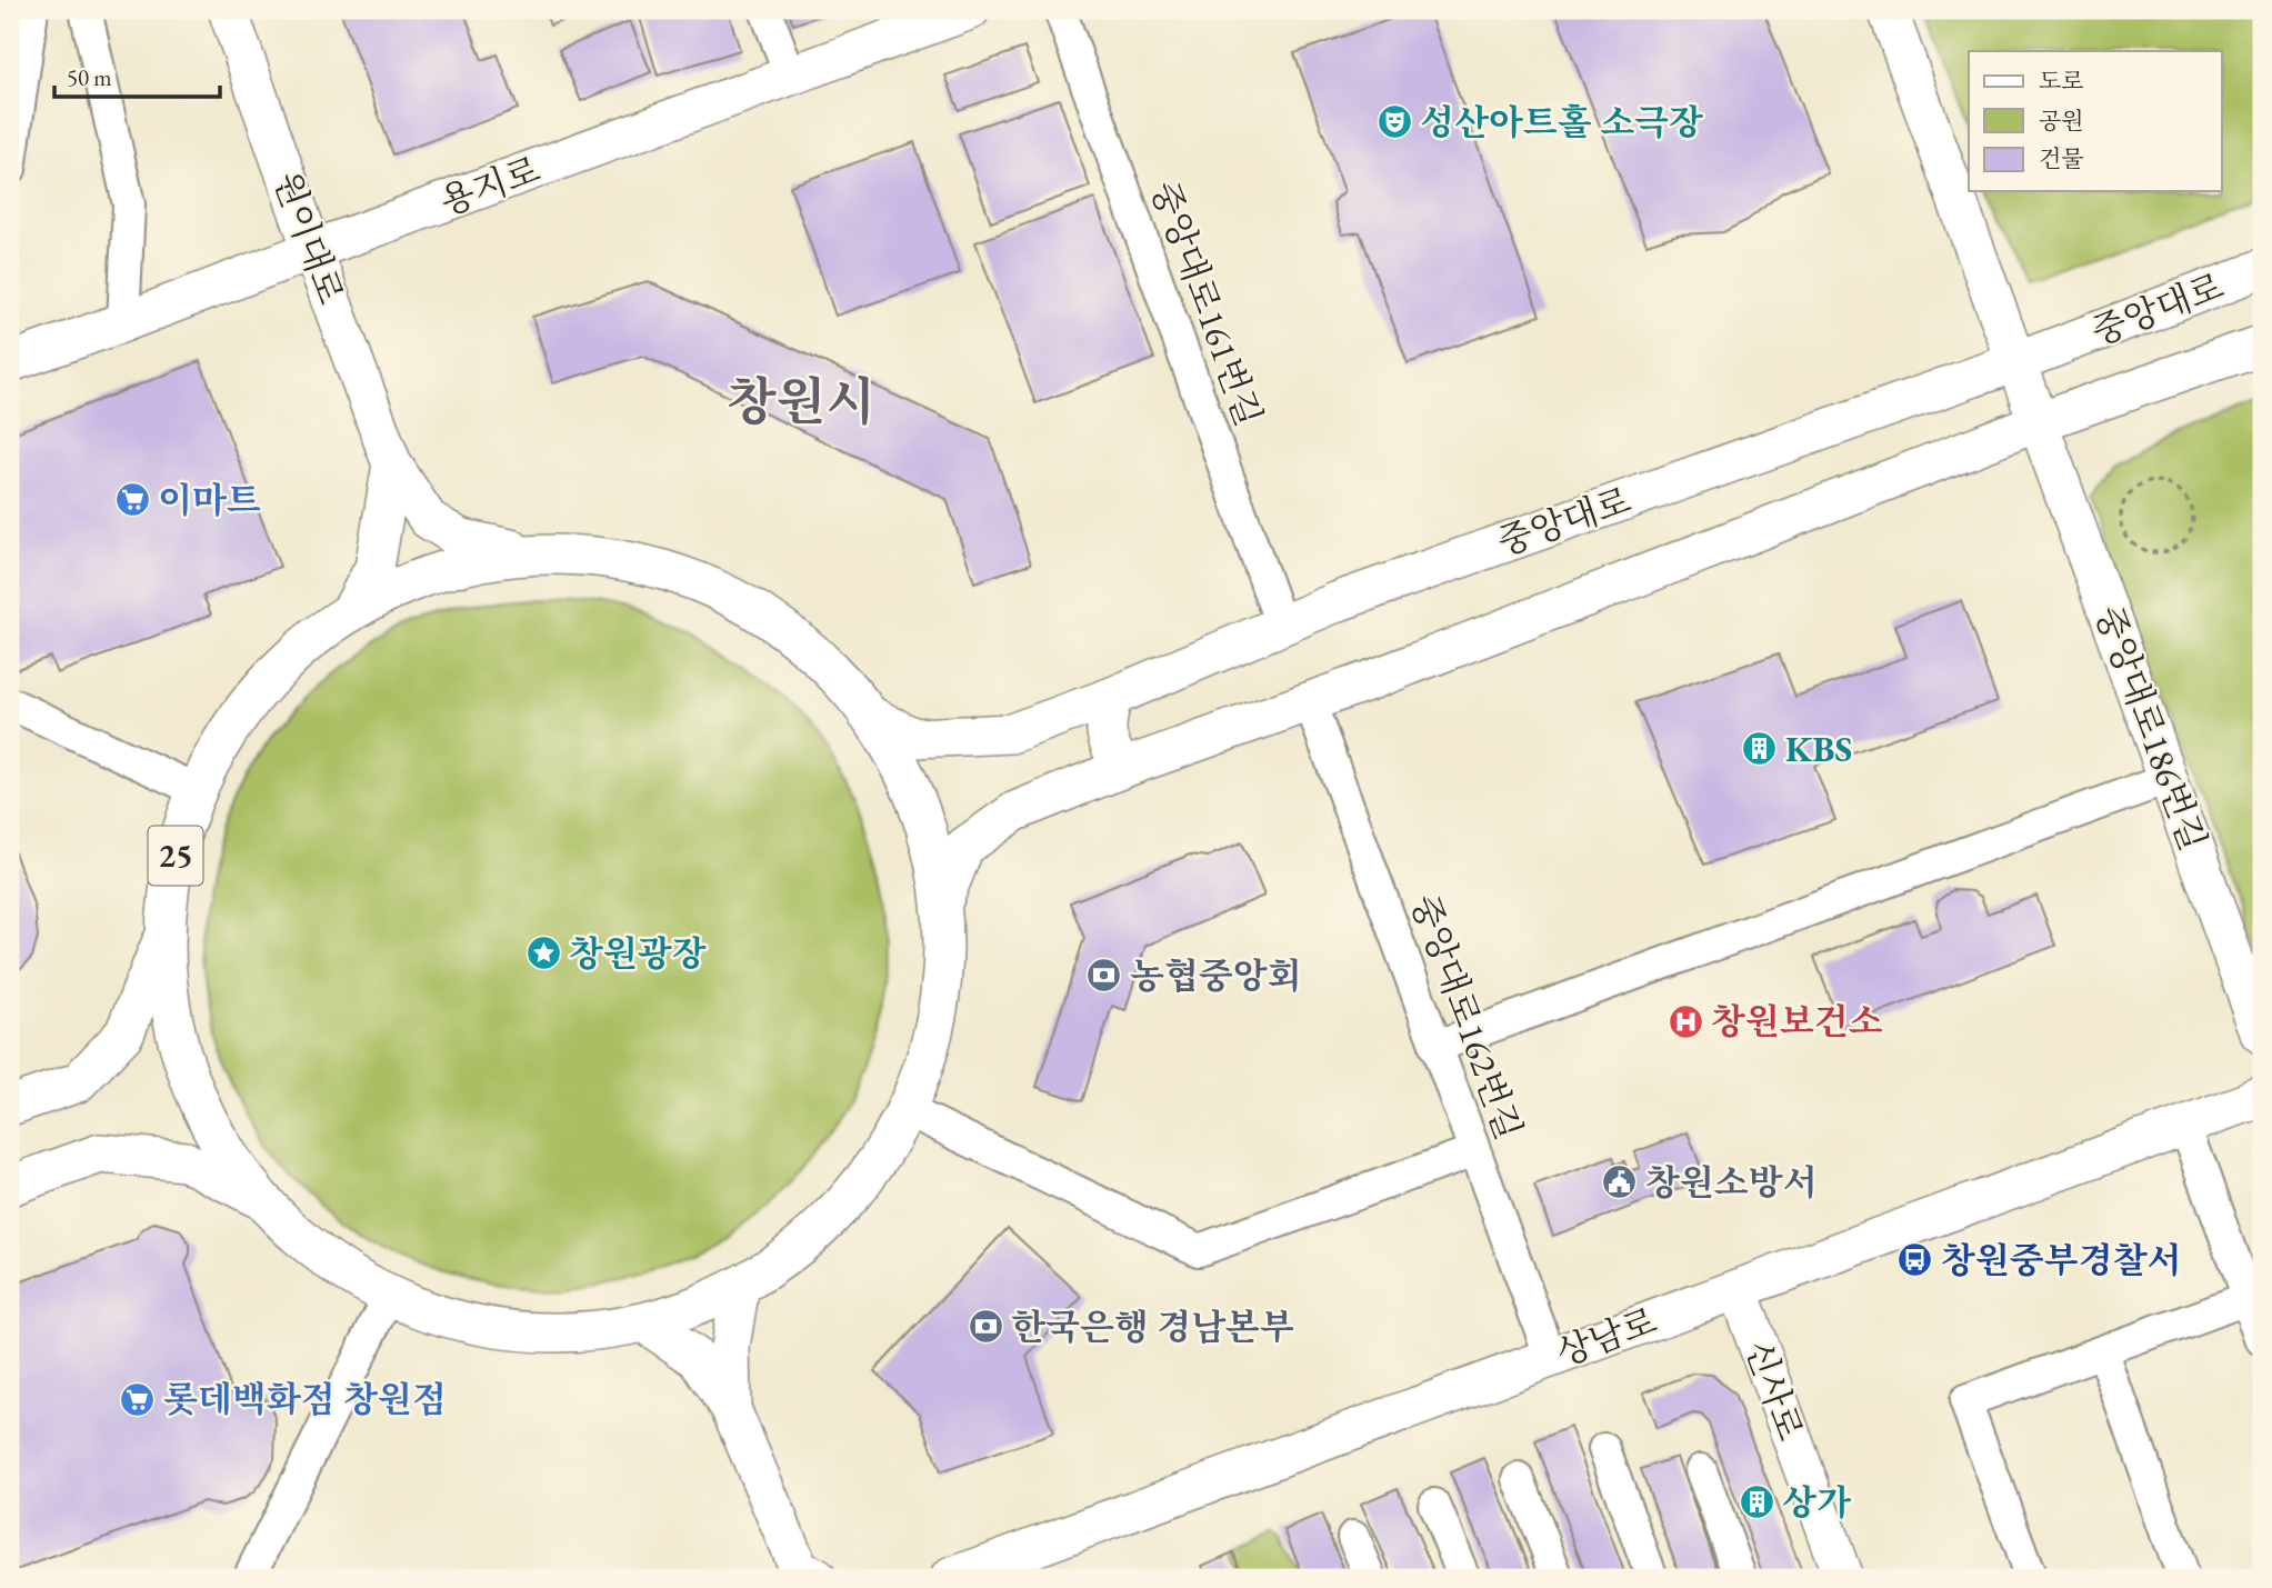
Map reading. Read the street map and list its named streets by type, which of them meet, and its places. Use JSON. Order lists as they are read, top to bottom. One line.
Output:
{"streets":{"main road":["용지로","원이대로","중앙대로","중앙대로186번길","25","상남로","신사로"],"street":["중앙대로161번길","중앙대로162번길"]},"crossings":[["용지로","원이대로"],["원이대로","25"],["중앙대로161번길","중앙대로"],["중앙대로","중앙대로186번길"],["중앙대로","25"],["중앙대로","중앙대로162번길"],["중앙대로162번길","상남로"],["상남로","신사로"]],"districts":["창원시"],"places":{"theatre":["성산아트홀 소극장"],"supermarket":["이마트","롯데백화점 창원점"],"building":["KBS","상가"],"place":["창원광장"],"bank":["농협중앙회","한국은행 경남본부"],"hospital":["창원보건소"],"public building":["창원소방서"],"bus stop":["창원중부경찰서"]},"legend":["도로","공원","건물"],"scale_bar":"50 m"}
